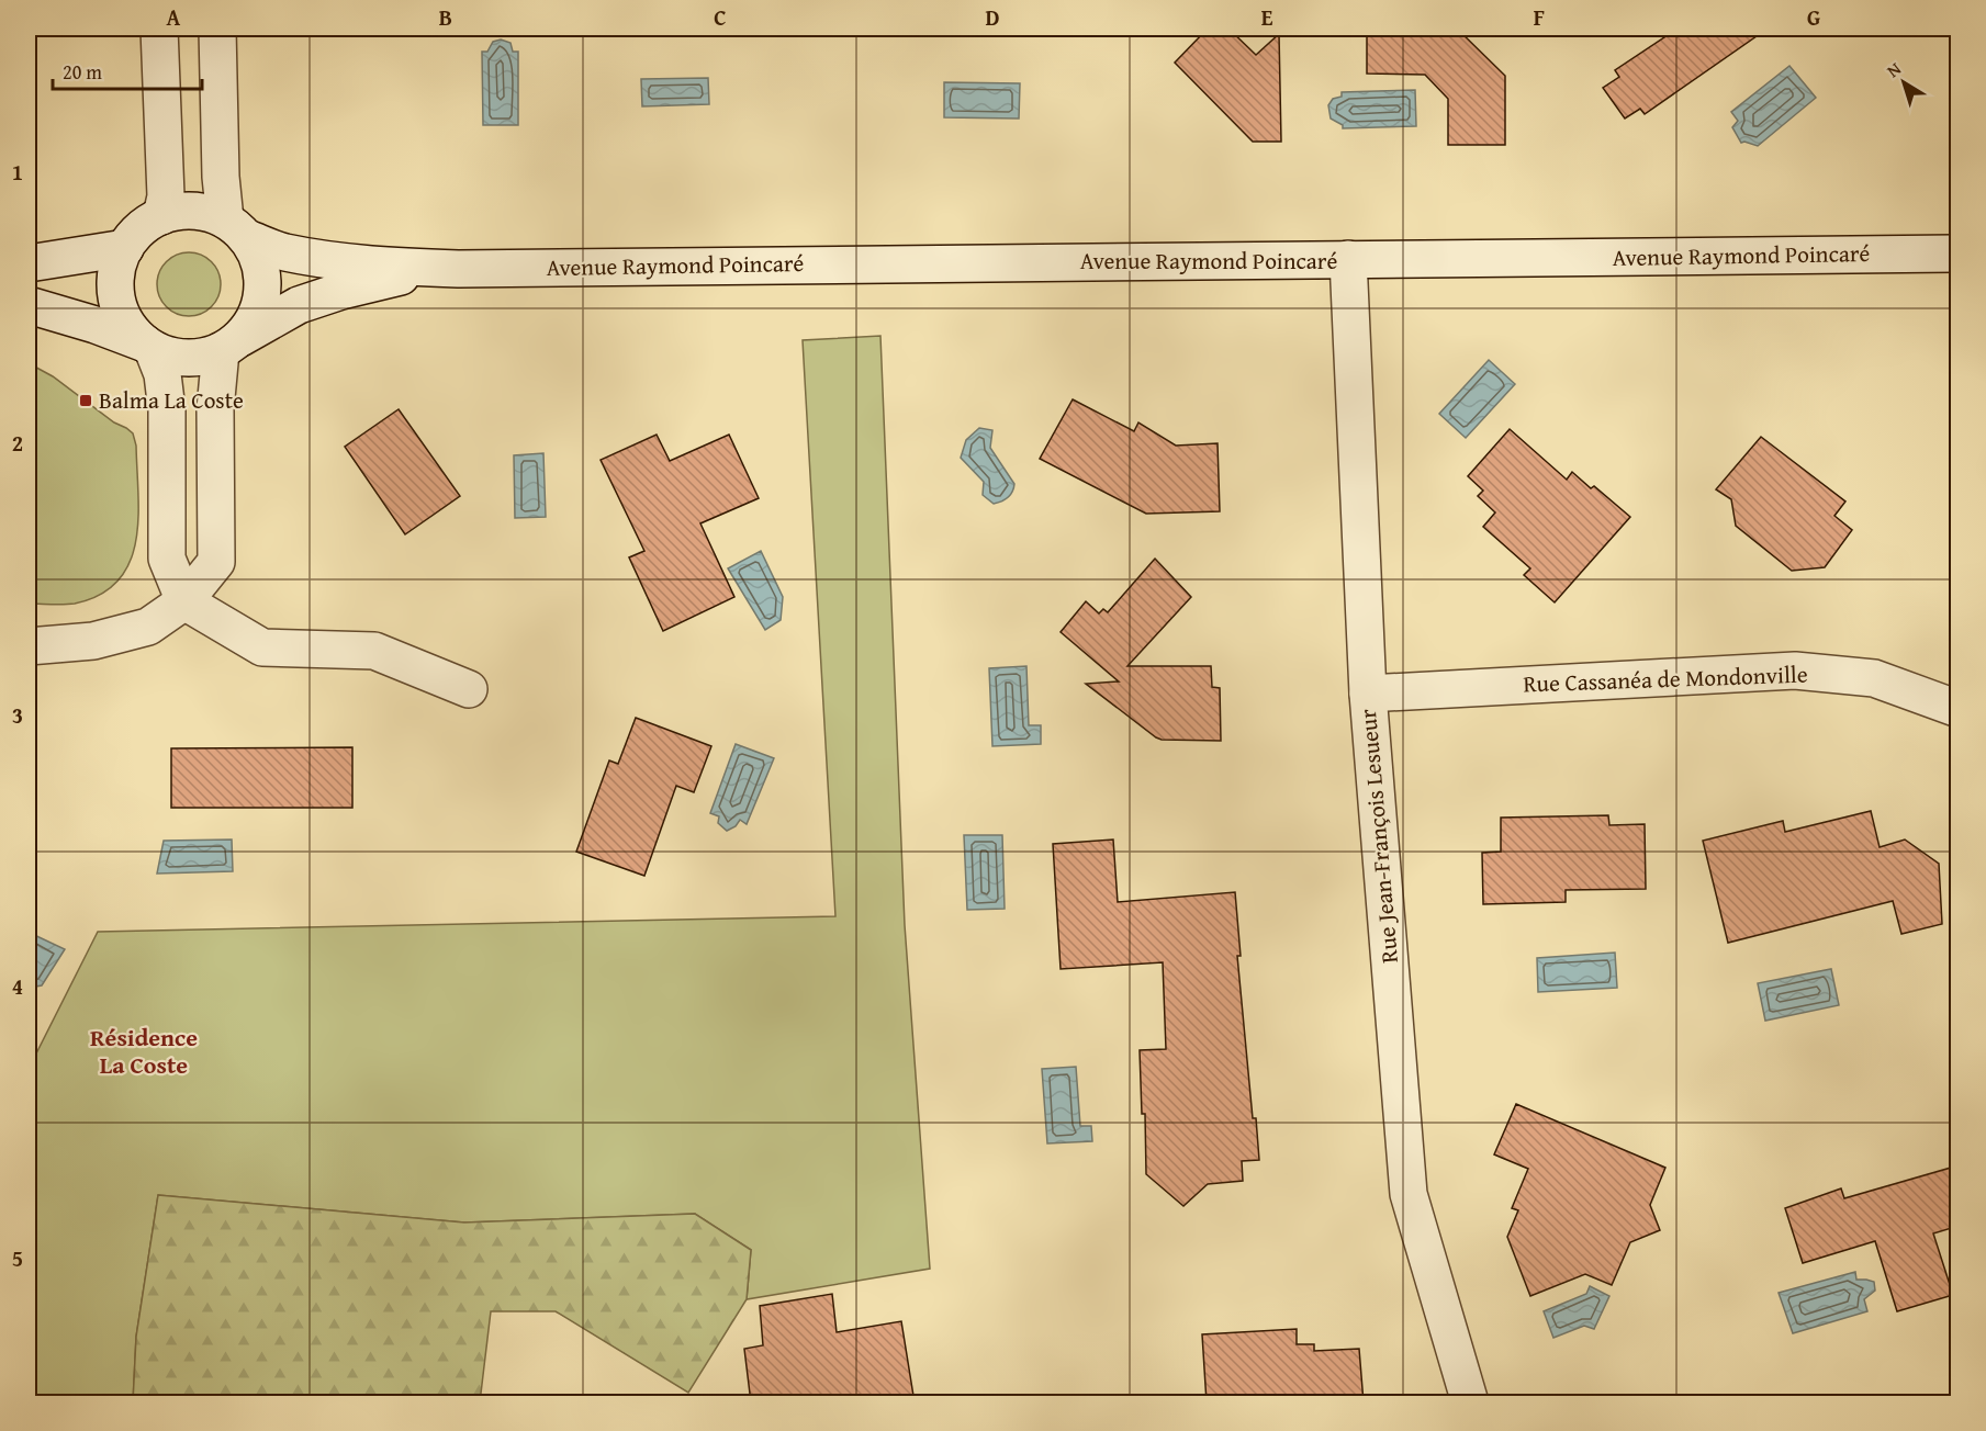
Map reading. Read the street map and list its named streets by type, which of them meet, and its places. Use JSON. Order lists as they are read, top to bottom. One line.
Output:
{"streets":{"street":["Avenue Raymond Poincaré","Rue Cassanéa de Mondonville","Rue Jean-François Lesueur"]},"crossings":[["Avenue Raymond Poincaré","Rue Jean-François Lesueur"],["Rue Cassanéa de Mondonville","Rue Jean-François Lesueur"]],"districts":["Résidence La Coste"],"places":{"transit":["Balma La Coste"]},"scale_bar":"20 m","north":"top left","grid":{"columns":["A","B","C","D","E","F","G"],"rows":["1","2","3","4","5"]}}
